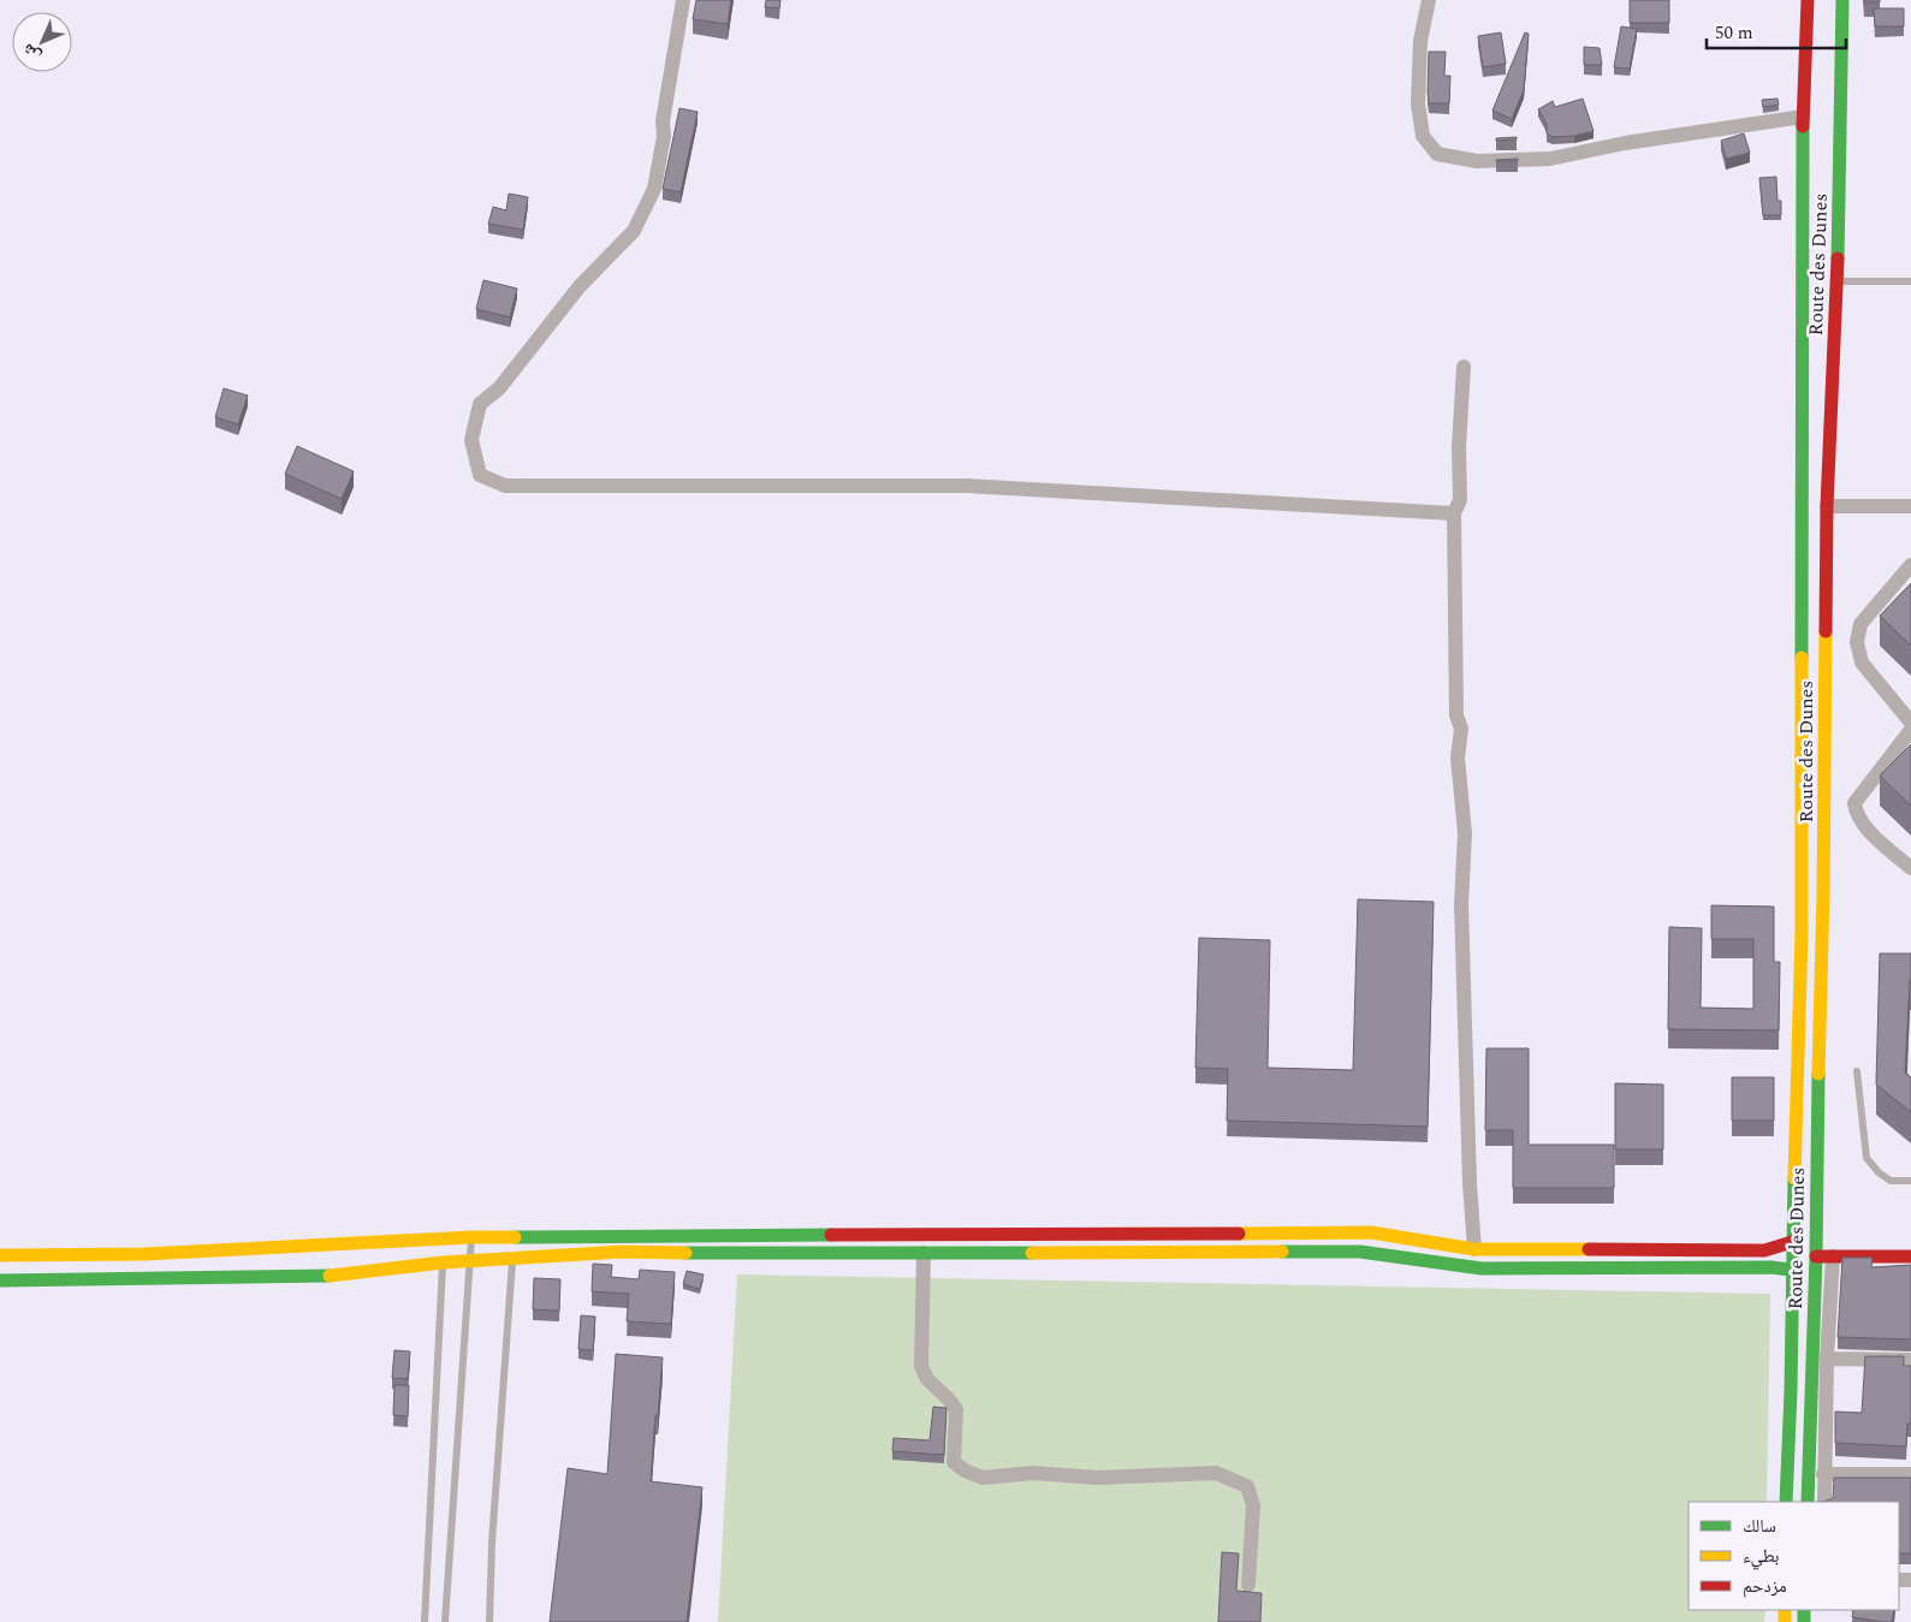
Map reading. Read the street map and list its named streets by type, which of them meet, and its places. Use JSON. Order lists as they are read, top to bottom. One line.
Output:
{"streets":{"street":["Route des Dunes"]},"legend":["سالك","بطيء","مزدحم"],"scale_bar":"50 m","north":"bottom left"}
